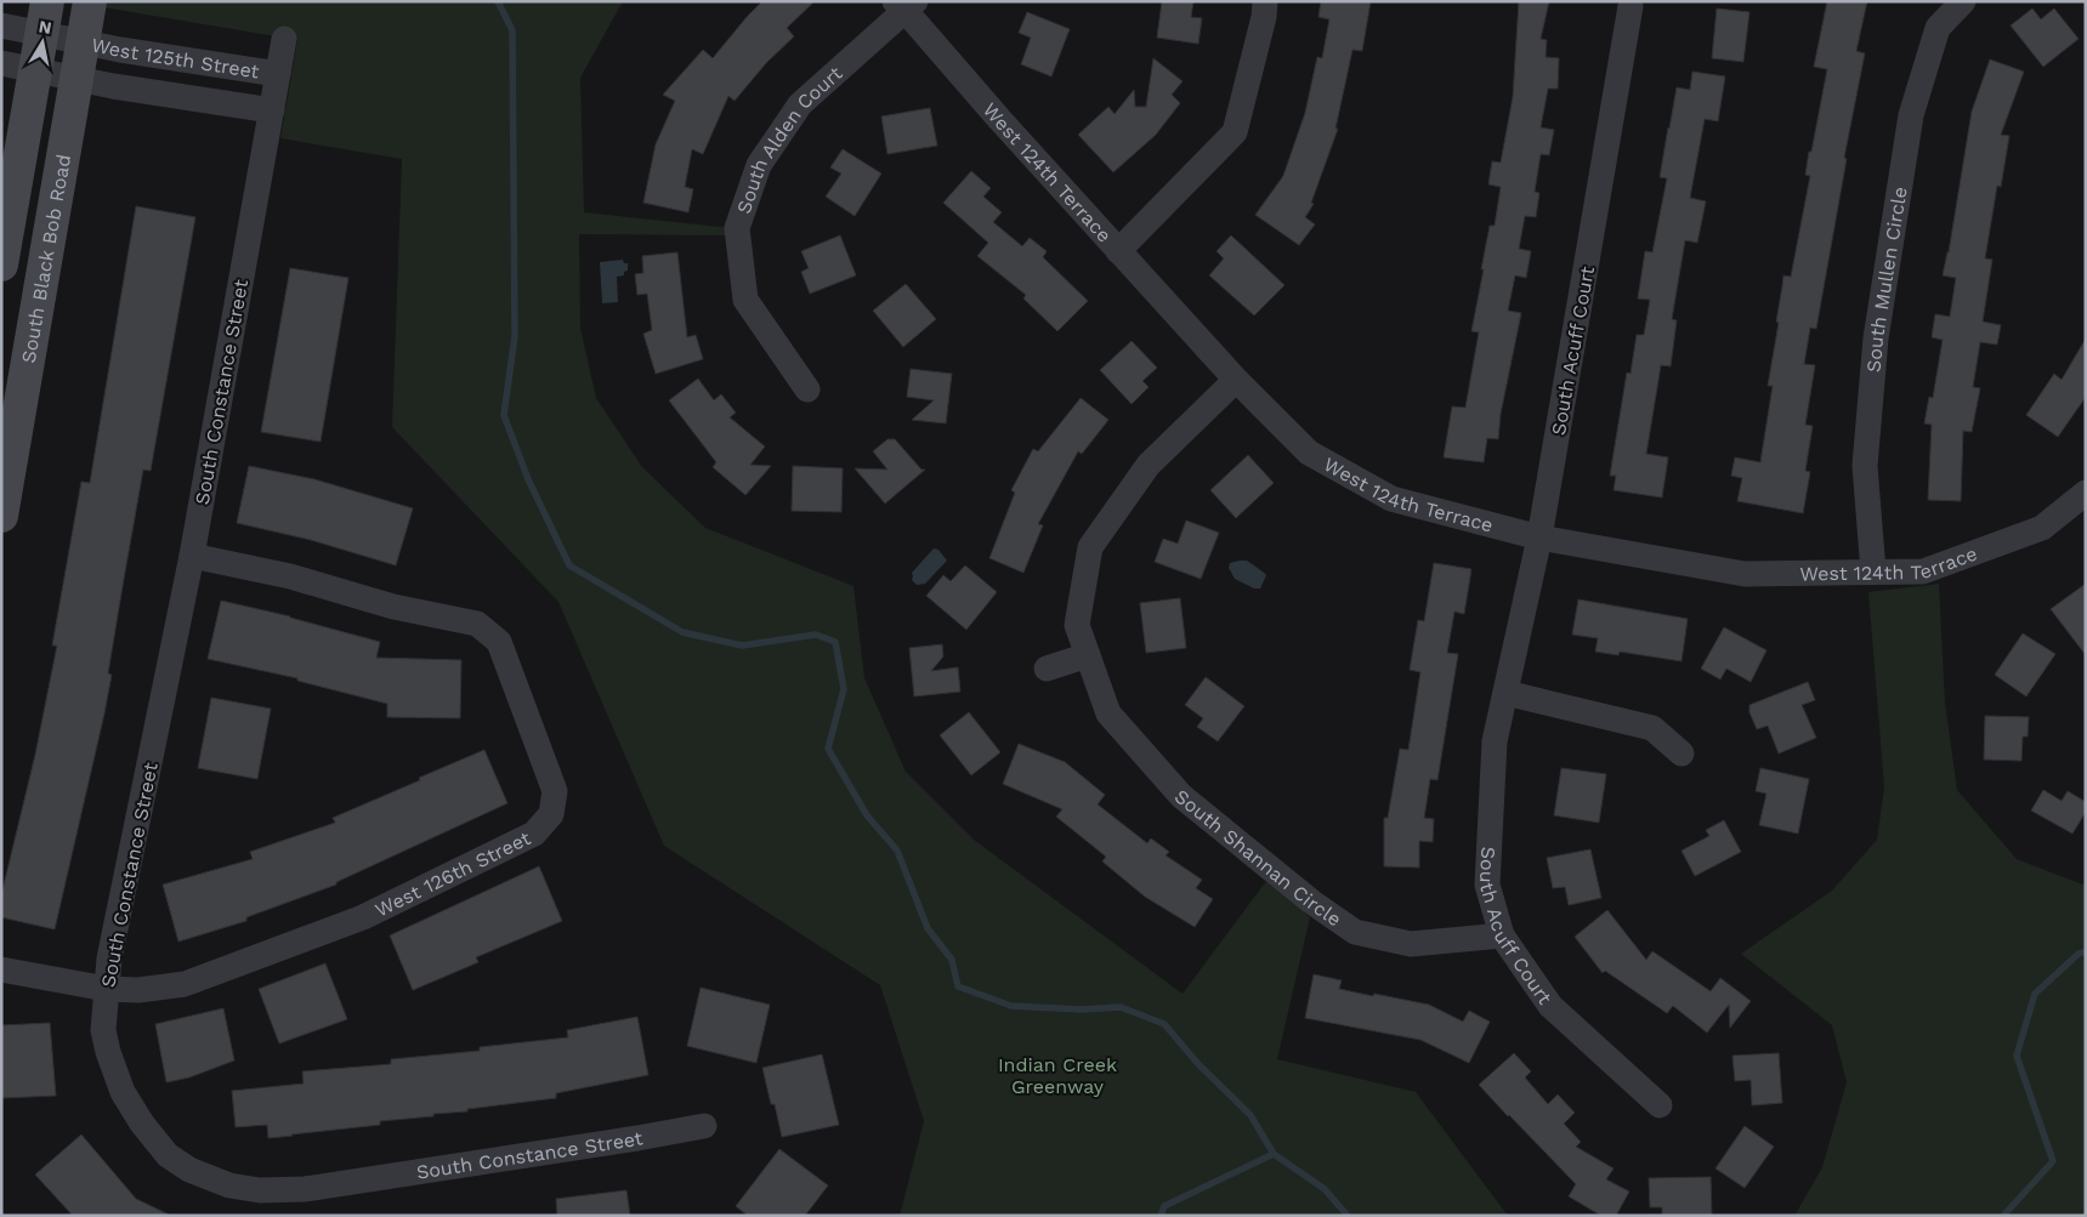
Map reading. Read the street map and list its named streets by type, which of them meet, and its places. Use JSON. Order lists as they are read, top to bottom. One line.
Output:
{"streets":{"main road":["South Black Bob Road"],"street":["West 125th Street","South Alden Court","West 124th Terrace","South Mullen Circle","South Acuff Court","South Constance Street","South Shannan Circle","West 126th Street"]},"crossings":[["West 125th Street","South Black Bob Road"],["West 125th Street","South Constance Street"],["South Alden Court","West 124th Terrace"],["West 124th Terrace","South Mullen Circle"],["West 124th Terrace","South Acuff Court"],["West 124th Terrace","South Shannan Circle"],["South Acuff Court","South Shannan Circle"],["South Constance Street","West 126th Street"]],"parks":["Indian Creek Greenway"],"north":"top"}
